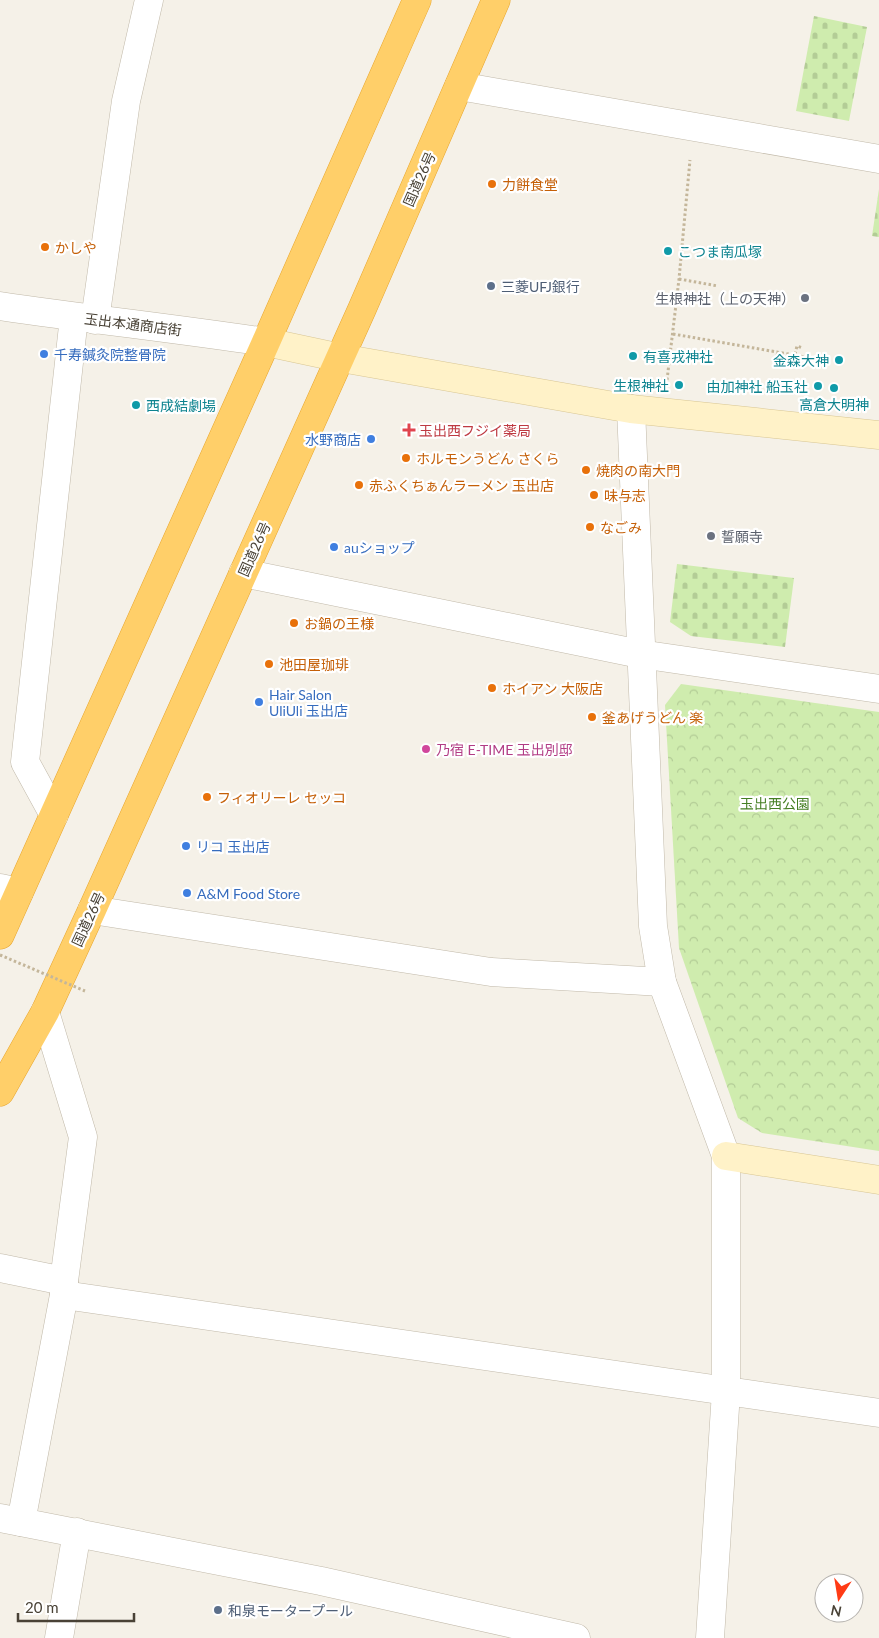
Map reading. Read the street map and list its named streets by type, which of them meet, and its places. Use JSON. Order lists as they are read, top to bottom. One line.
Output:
{"streets":{"highway":["国道26号"],"street":["玉出本通商店街"]},"parks":["玉出西公園"],"places":{"other":["力餅食堂","かしや","こつま南瓜塚","三菱UFJ銀行","生根神社（上の天神）","千寿鍼灸院整骨院","有喜戎神社","金森大神","生根神社","由加神社 船玉社","高倉大明神","西成結劇場","水野商店","ホルモンうどん さくら","焼肉の南大門","赤ふくちぁんラーメン 玉出店","味与志","なごみ","誓願寺","auショップ","お鍋の王様","池田屋珈琲","ホイアン 大阪店","Hair Salon UliUli 玉出店","釜あげうどん 楽","乃宿 E-TIME 玉出別邸","フィオリーレ セッコ","リコ 玉出店","A&M Food Store","和泉モータープール"],"health":["玉出西フジイ薬局"]},"scale_bar":"20 m","north":"bottom"}
